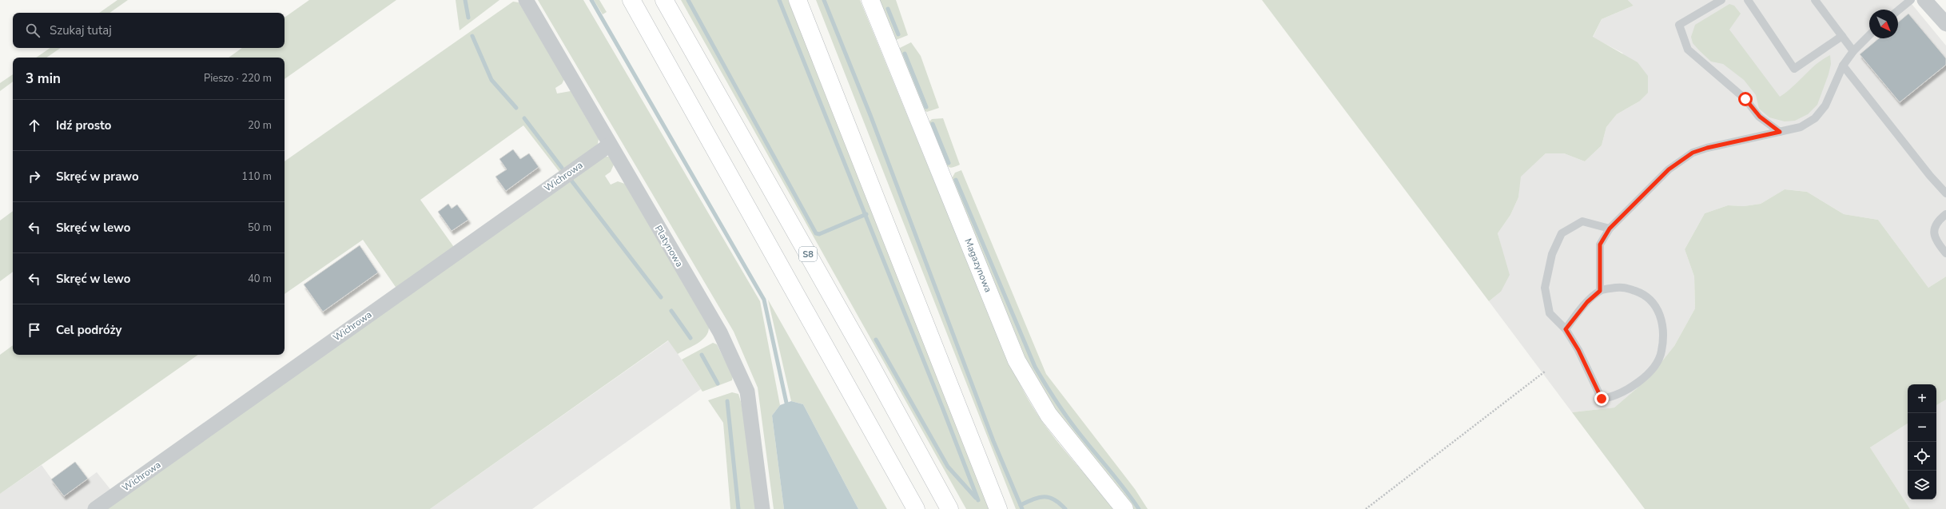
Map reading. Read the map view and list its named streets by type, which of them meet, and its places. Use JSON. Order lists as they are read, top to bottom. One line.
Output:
{"streets":{"main road":["S8","Magazynowa"],"street":["Wichrowa","Platynowa"]},"crossings":[["Wichrowa","Platynowa"]],"north":"bottom right","page":{"search":"Szukaj tutaj","heading":["3 min","Pieszo · 220 m"],"list":[["Idź prosto","20 m"],["Skręć w prawo","110 m"],["Skręć w lewo","50 m"],["Skręć w lewo","40 m"],"Cel podróży"],"map_buttons":["+","−"]}}
